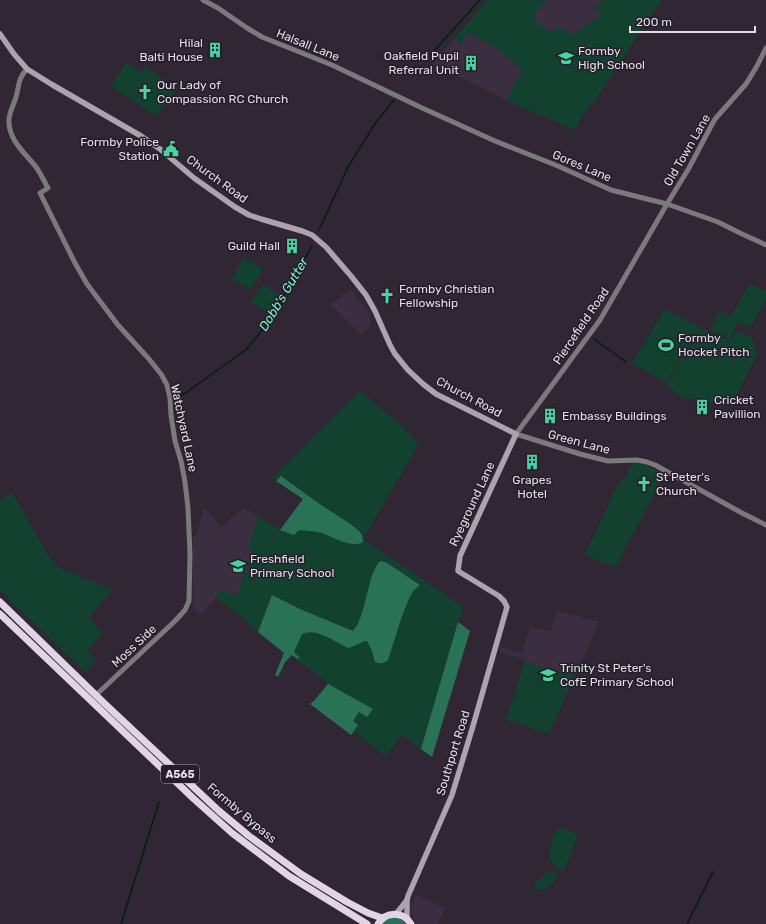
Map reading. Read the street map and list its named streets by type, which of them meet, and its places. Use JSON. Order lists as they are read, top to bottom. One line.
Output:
{"streets":{"highway":["A565","Formby Bypass"],"main road":["Church Road","Ryeground Lane","Southport Road"],"street":["Halsall Lane","Old Town Lane","Gores Lane","Piercefield Road","Watchyard Lane","Green Lane","Moss Side"]},"crossings":[["Halsall Lane","Gores Lane"],["Old Town Lane","Gores Lane"],["Old Town Lane","Piercefield Road"],["Gores Lane","Piercefield Road"],["Church Road","Piercefield Road"],["Church Road","Watchyard Lane"],["Church Road","Green Lane"],["Church Road","Ryeground Lane"],["Piercefield Road","Green Lane"],["Piercefield Road","Ryeground Lane"],["Watchyard Lane","Moss Side"],["Green Lane","Ryeground Lane"],["Ryeground Lane","Southport Road"],["Moss Side","Formby Bypass"],["Southport Road","A565"],["A565","Formby Bypass"]],"water":["Dobb's Gutter"],"places":{"building":["Hilal Balti House","Oakfield Pupil Referral Unit","Guild Hall","Cricket Pavillion","Embassy Buildings","Grapes Hotel"],"school or university":["Formby High School","Freshfield Primary School","Trinity St Peter's CofE Primary School"],"church":["Our Lady of Compassion RC Church","Formby Christian Fellowship","St Peter's Church"],"public building":["Formby Police Station"],"sports":["Formby Hocket Pitch"]},"scale_bar":"200 m"}
